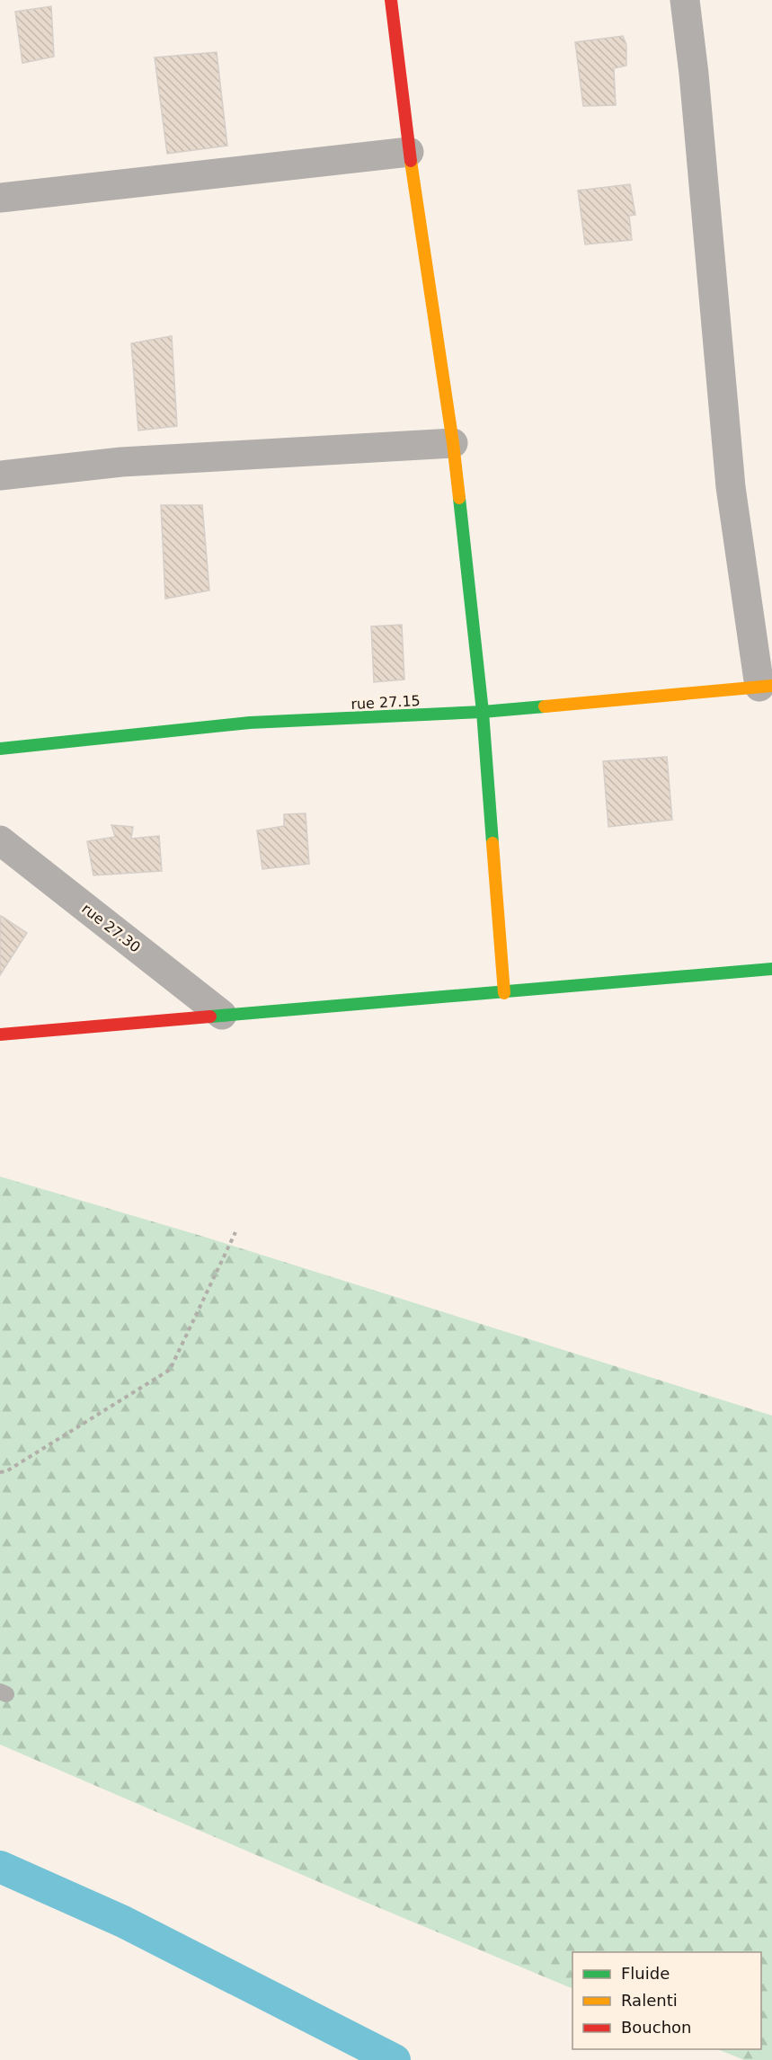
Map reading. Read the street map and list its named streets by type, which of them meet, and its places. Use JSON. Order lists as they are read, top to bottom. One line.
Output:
{"streets":{"street":["rue 27.15","rue 27.30"]},"legend":["Fluide","Ralenti","Bouchon"]}
